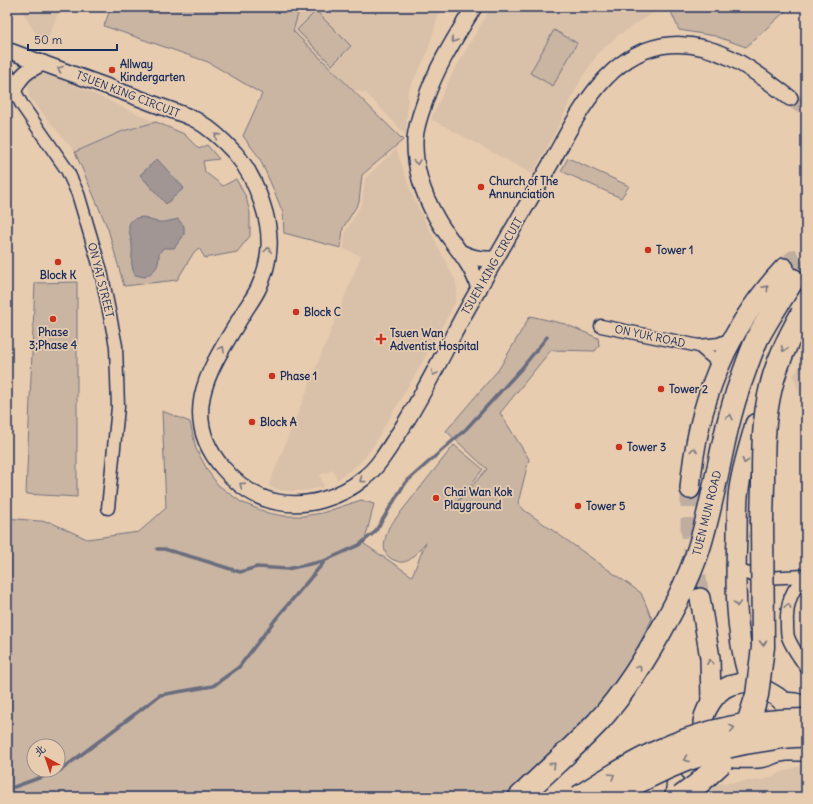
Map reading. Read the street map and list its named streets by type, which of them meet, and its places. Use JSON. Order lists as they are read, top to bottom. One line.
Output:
{"streets":{"highway":["TUEN MUN ROAD"],"street":["TSUEN KING CIRCUIT","ON YAT STREET","ON YUK ROAD"]},"places":{"other":["Allway Kindergarten","Church of The Annunciation","Tower 1","Block K","Block C","Phase 3;Phase 4","Phase 1","Tower 2","Block A","Tower 3","Chai Wan Kok Playground","Tower 5"],"health":["Tsuen Wan Adventist Hospital"]},"scale_bar":"50 m","north":"top left"}
